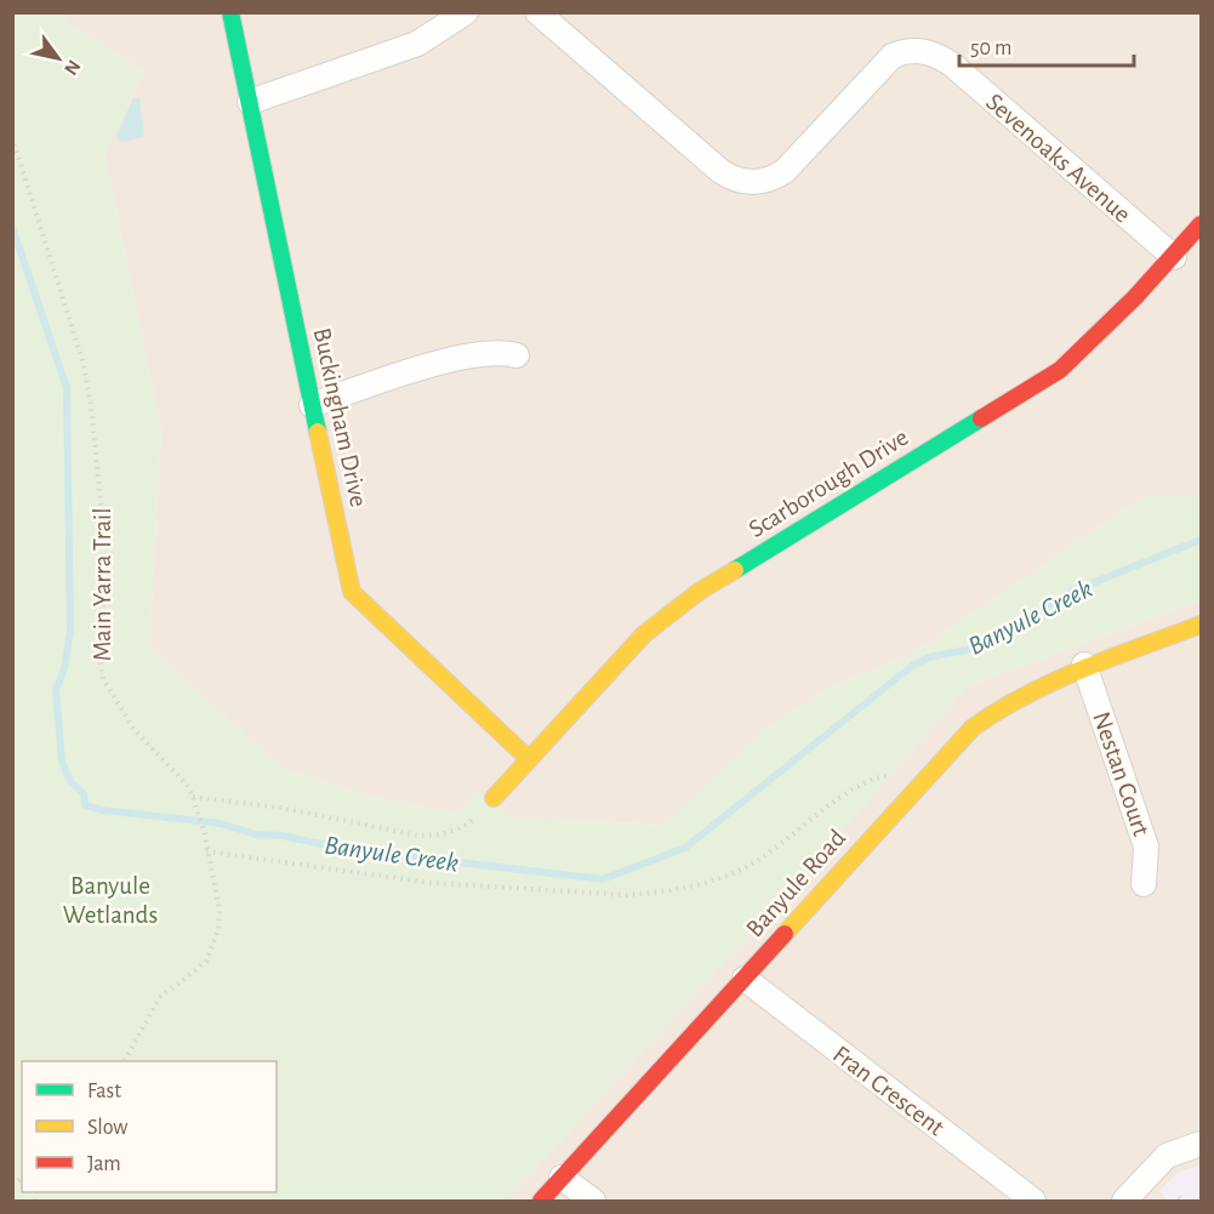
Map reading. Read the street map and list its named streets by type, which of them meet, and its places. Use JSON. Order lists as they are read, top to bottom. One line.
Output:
{"streets":{"street":["Sevenoaks Avenue","Buckingham Drive","Scarborough Drive","Nestan Court","Banyule Road","Fran Crescent"],"path":["Main Yarra Trail"]},"crossings":[["Sevenoaks Avenue","Scarborough Drive"],["Buckingham Drive","Scarborough Drive"],["Nestan Court","Banyule Road"],["Banyule Road","Fran Crescent"]],"water":["Banyule Creek"],"parks":["Banyule Wetlands"],"legend":["Fast","Slow","Jam"],"scale_bar":"50 m","north":"bottom right"}
